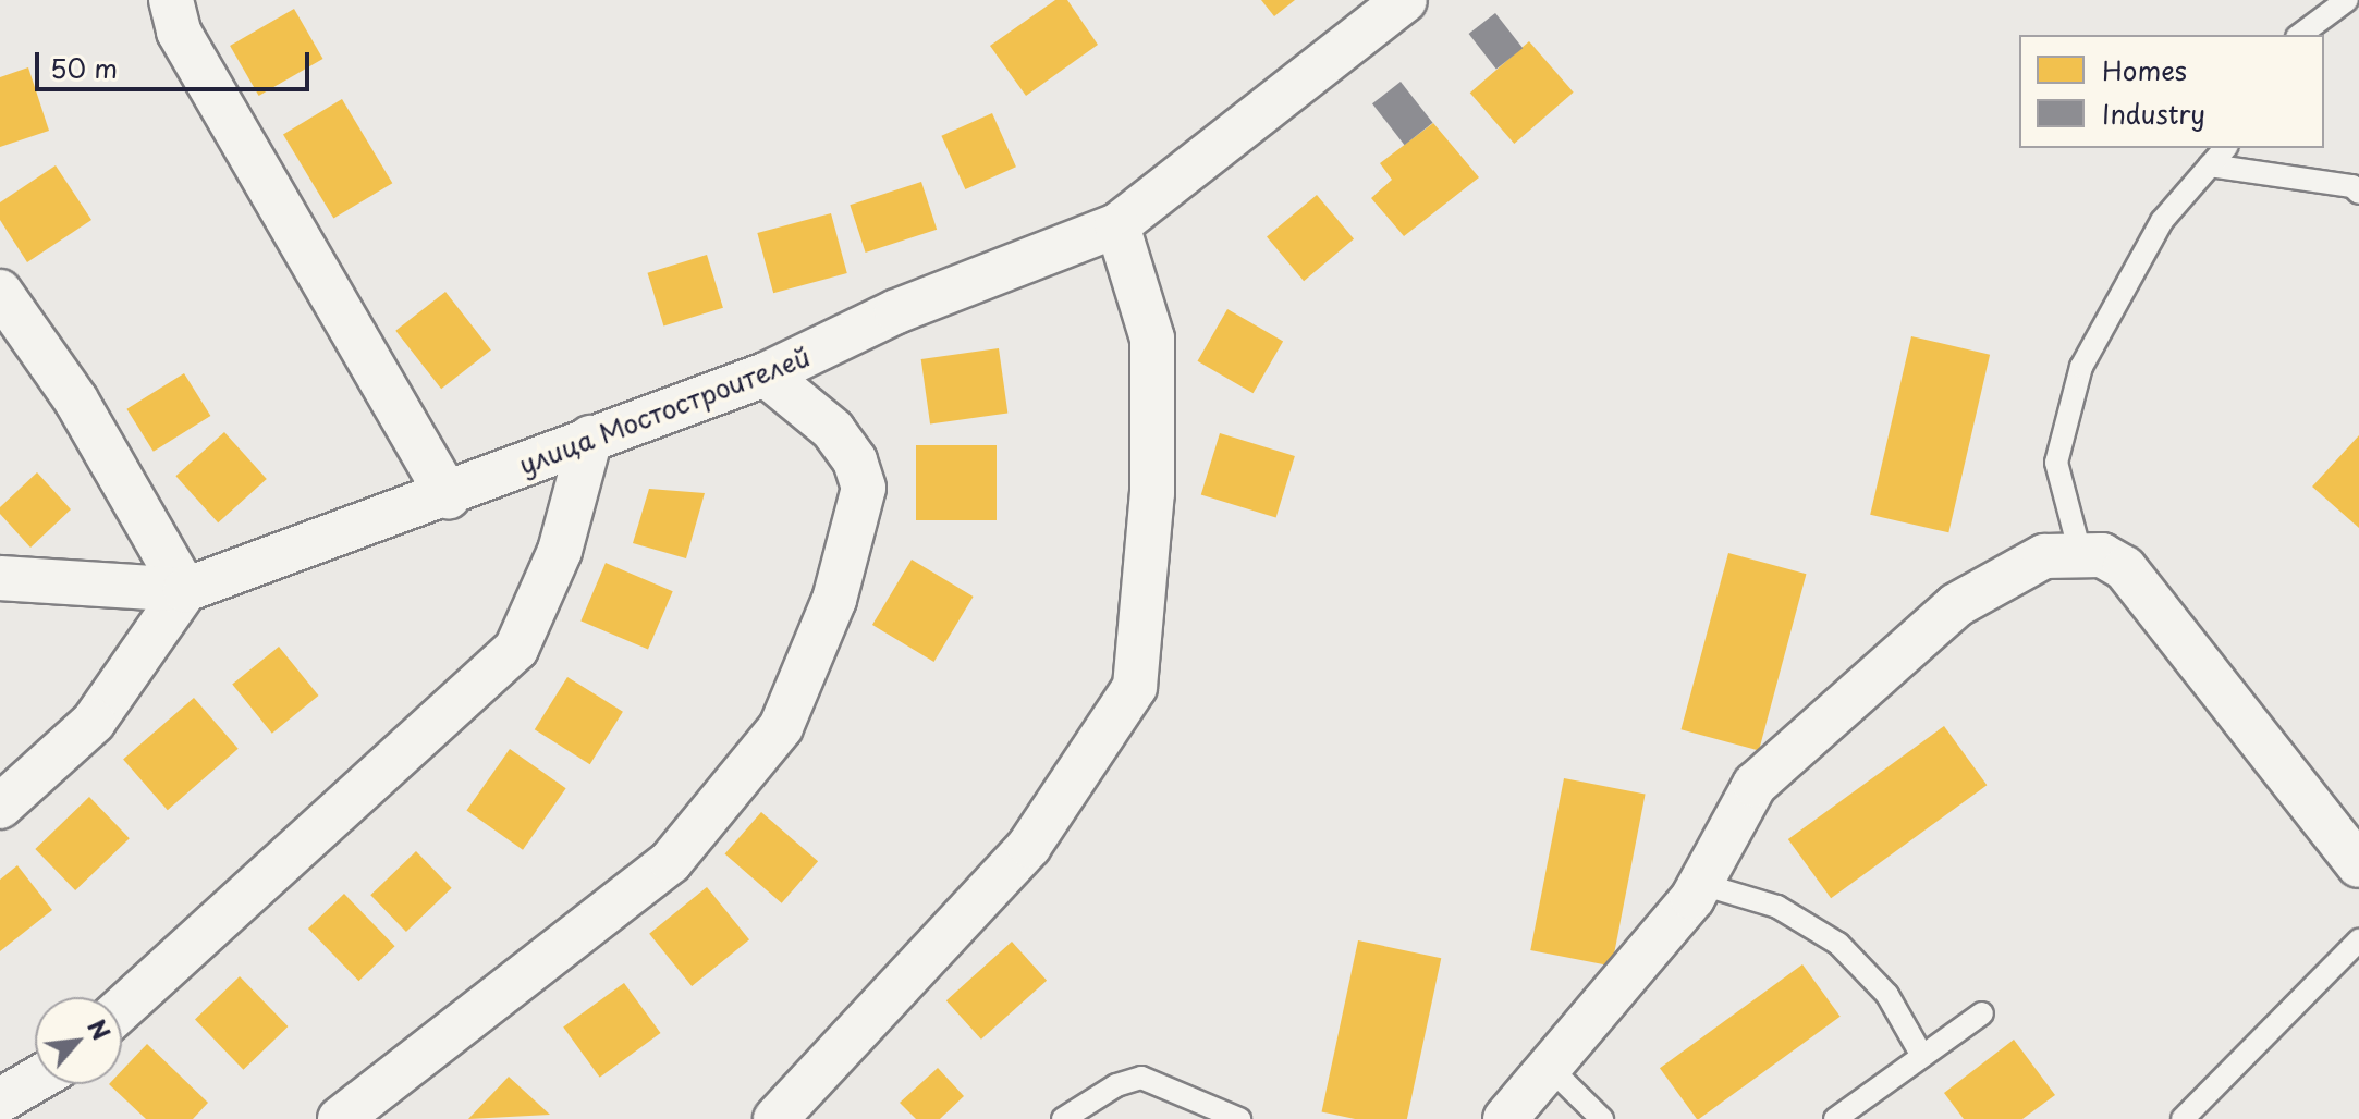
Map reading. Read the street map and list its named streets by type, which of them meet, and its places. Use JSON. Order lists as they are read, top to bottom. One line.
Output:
{"streets":{"street":["улица Мостостроителей"]},"legend":["Homes","Industry"],"scale_bar":"50 m","north":"top right"}
